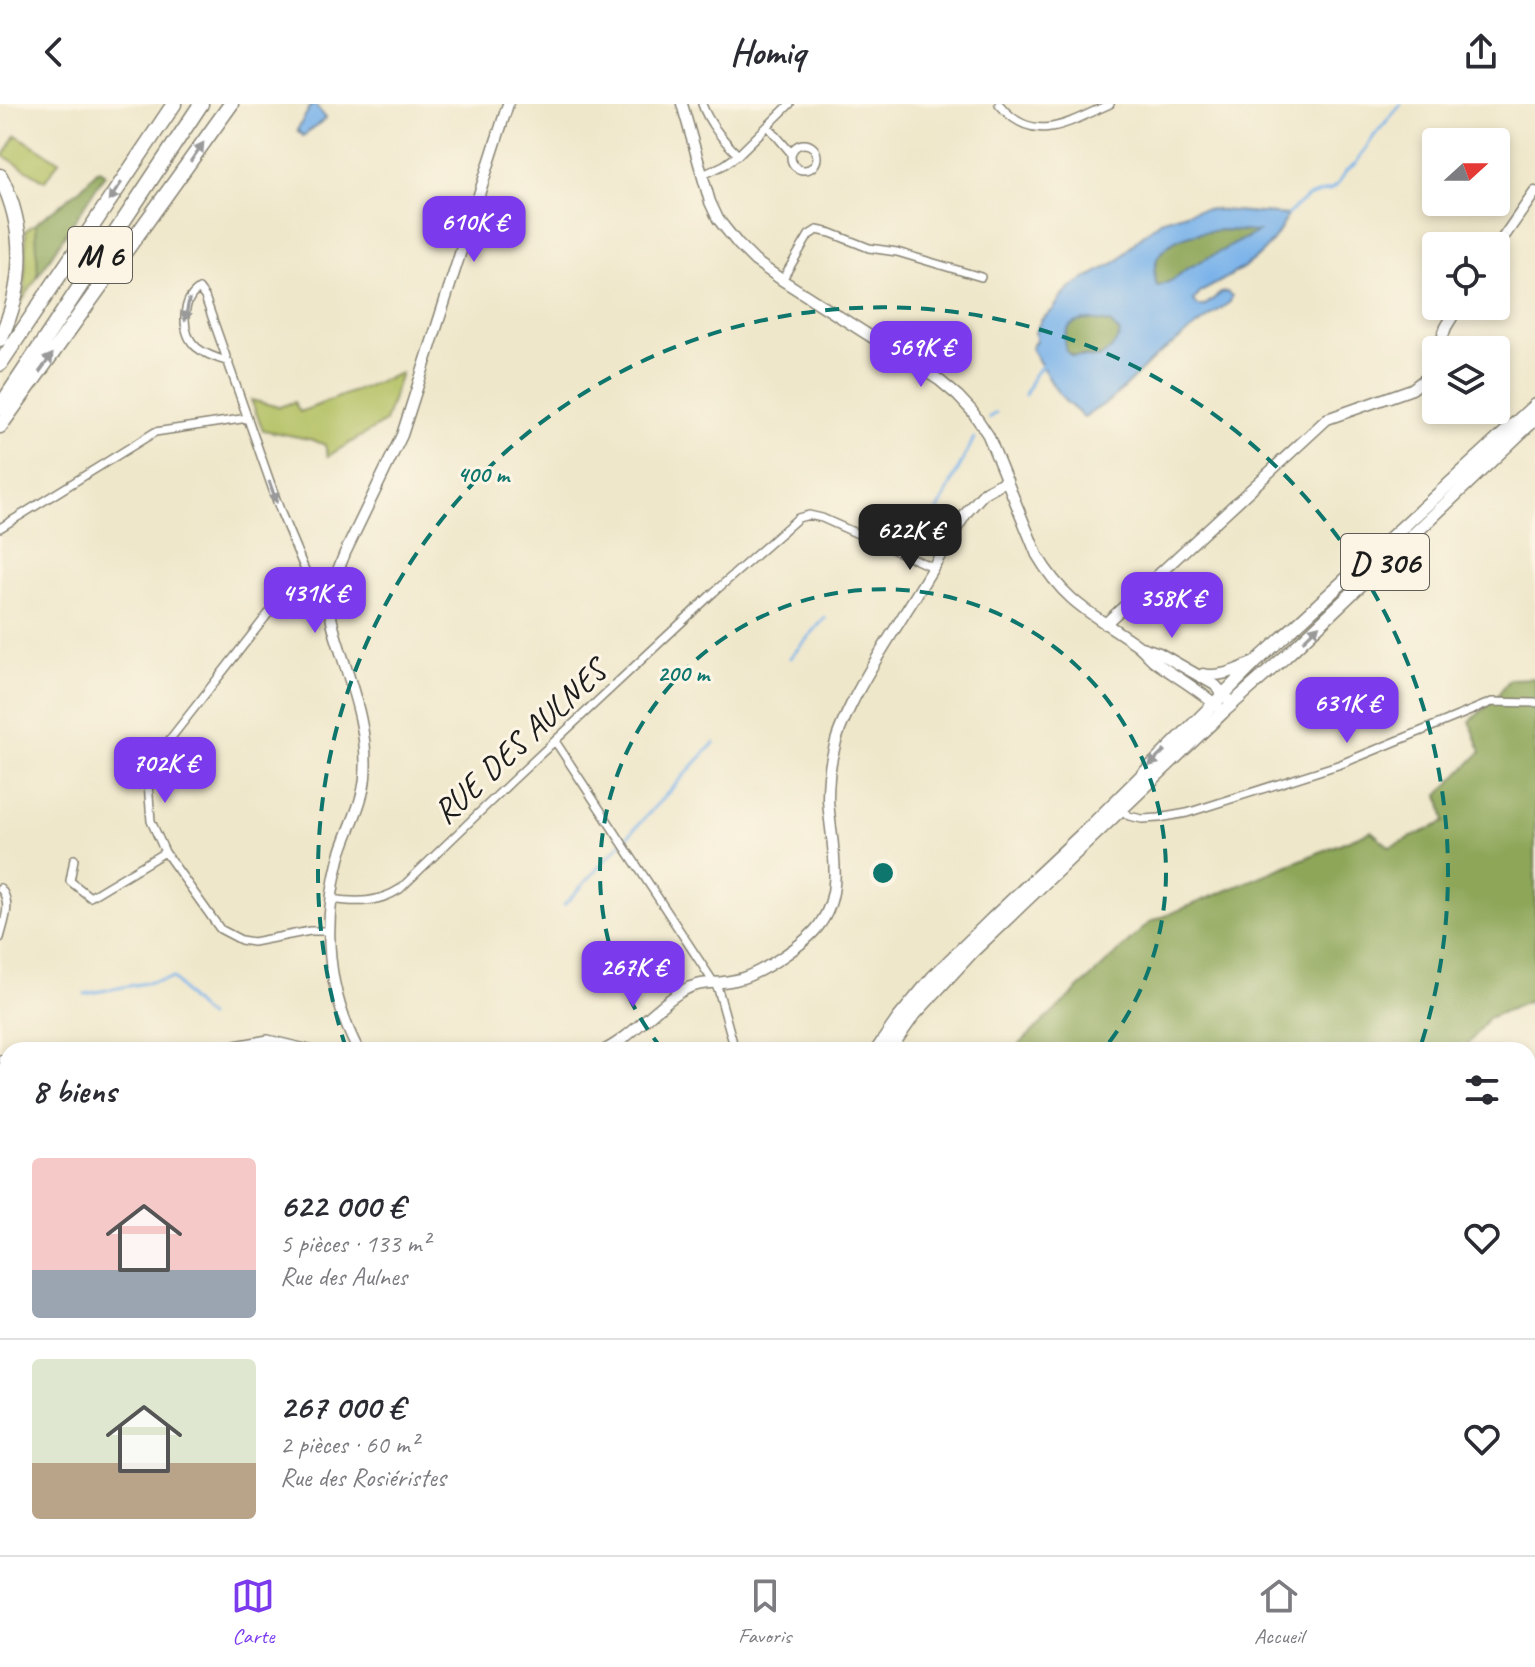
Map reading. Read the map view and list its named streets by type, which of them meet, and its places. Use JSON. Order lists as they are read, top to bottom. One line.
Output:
{"streets":{"highway":["M 6"],"main road":["D 306"],"street":["RUE DES AULNES"]},"north":"right","page":{"header":"Homiq","price":["610K €","569K €","622K €","431K €","358K €","631K €","702K €","267K €"],"heading":"8 biens","list":[{"name":"622 000 €","note":"5 pièces · 133 m² · Rue des Aulnes"},{"name":"267 000 €","note":"2 pièces · 60 m² · Rue des Rosiéristes"}],"tabs":["Carte","Favoris","Accueil"]},"rings":["400 m","200 m"]}
